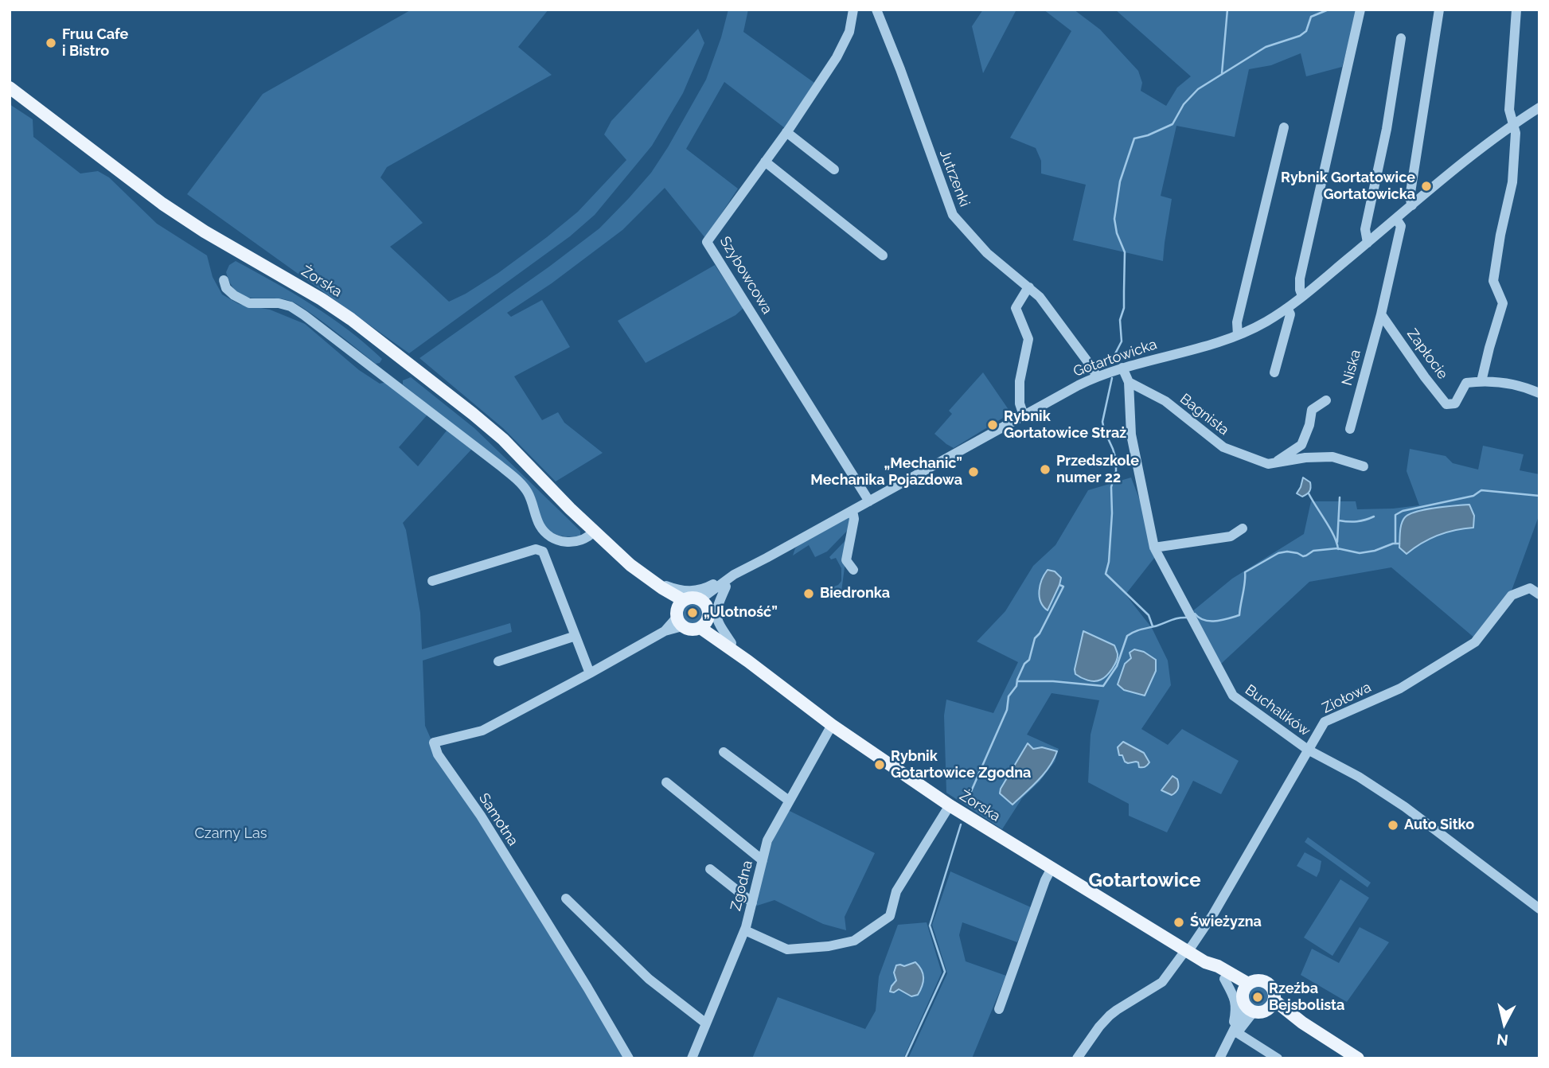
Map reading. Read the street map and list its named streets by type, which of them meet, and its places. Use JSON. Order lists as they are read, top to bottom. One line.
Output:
{"streets":{"main road":["Żorska"],"street":["Jutrzenki","Szybowcowa","Zapłocie","Gotartowicka","Niska","Bagnista","Ziołowa","Buchalików","Samotna","Zgodna"]},"crossings":[["Jutrzenki","Gotartowicka"],["Szybowcowa","Gotartowicka"],["Żorska","Gotartowicka"],["Żorska","Ziołowa"],["Żorska","Samotna"],["Żorska","Zgodna"],["Zapłocie","Niska"],["Gotartowicka","Buchalików"],["Bagnista","Buchalików"],["Ziołowa","Buchalików"]],"districts":["Gotartowice"],"parks":["Czarny Las"],"places":["Fruu Cafe i Bistro","Rybnik Gortatowice Gortatowicka","Rybnik Gortatowice Straż","Przedszkole numer 22","„Mechanic” Mechanika Pojazdowa","Biedronka","„Ulotność”","Rybnik Gotartowice Zgodna","Auto Sitko","Świeżyzna","Rzeźba Bejsbolista"],"north":"bottom"}
